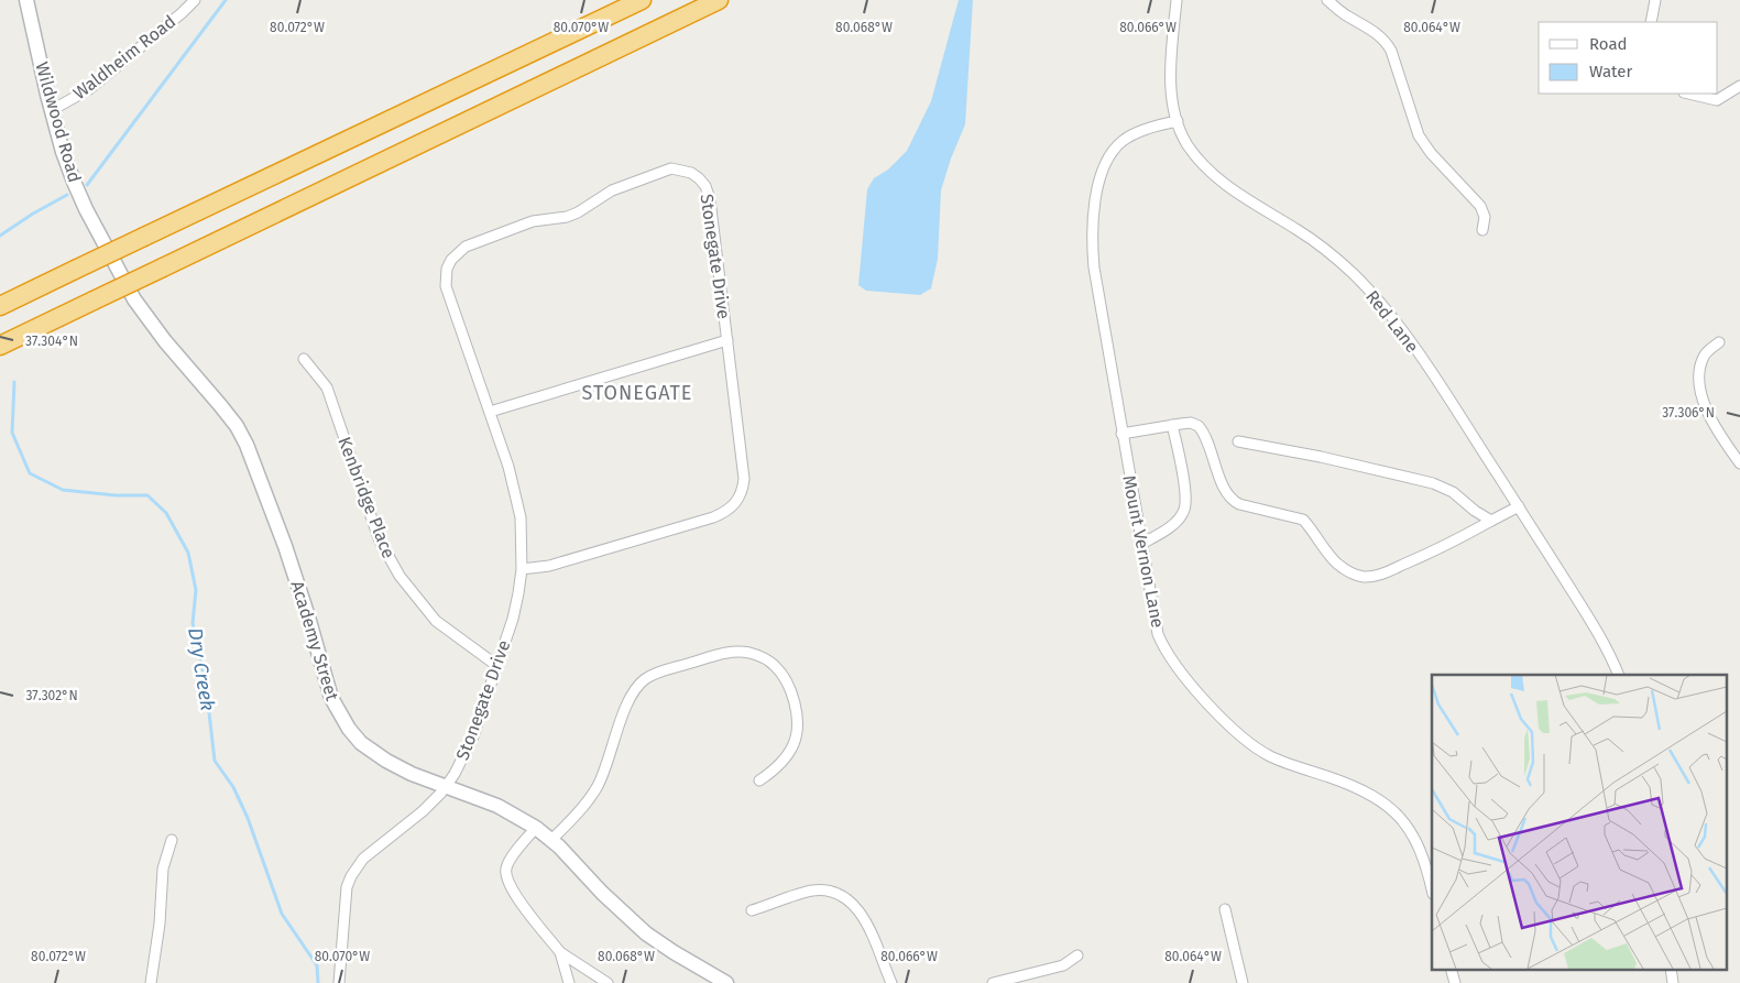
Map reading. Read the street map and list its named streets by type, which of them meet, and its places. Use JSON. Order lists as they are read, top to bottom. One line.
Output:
{"streets":{"street":["Waldheim Road","Wildwood Road","Stonegate Drive","Red Lane","Kenbridge Place","Mount Vernon Lane","Academy Street"]},"crossings":[["Waldheim Road","Wildwood Road"],["Wildwood Road","Academy Street"],["Stonegate Drive","Kenbridge Place"],["Stonegate Drive","Academy Street"],["Red Lane","Mount Vernon Lane"]],"districts":["STONEGATE"],"water":["Dry Creek"],"legend":["Road","Water"],"coordinates":["80.072°W","80.070°W","80.068°W","80.066°W","80.064°W","37.304°N","37.306°N","37.302°N"]}
